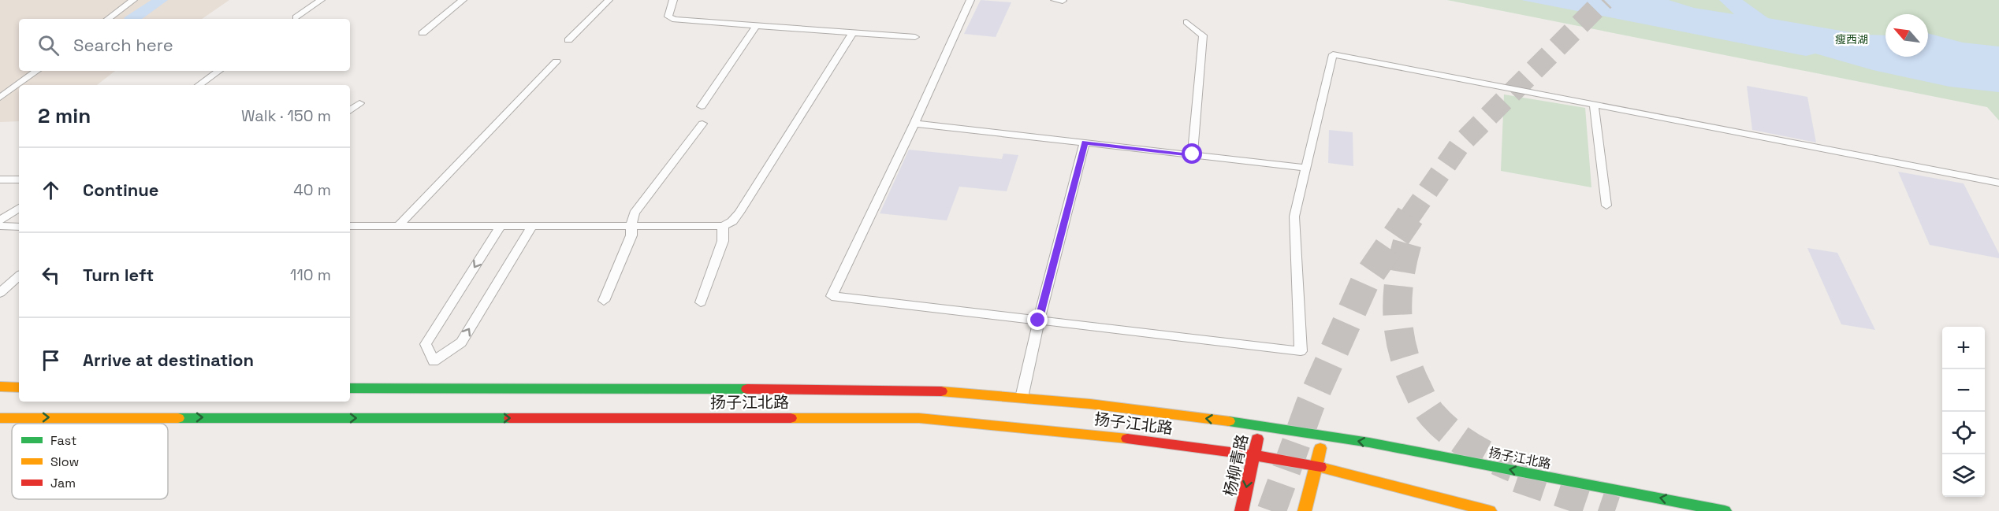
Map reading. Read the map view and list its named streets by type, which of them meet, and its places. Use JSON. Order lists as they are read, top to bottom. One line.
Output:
{"streets":{"main road":["扬子江北路","杨柳青路"]},"crossings":[["扬子江北路","杨柳青路"]],"parks":["瘦西湖"],"legend":["Fast","Slow","Jam"],"north":"top left","page":{"search":"Search here","heading":["2 min","Walk · 150 m"],"list":[["Continue","40 m"],["Turn left","110 m"],"Arrive at destination"],"map_buttons":["+","−"]}}
